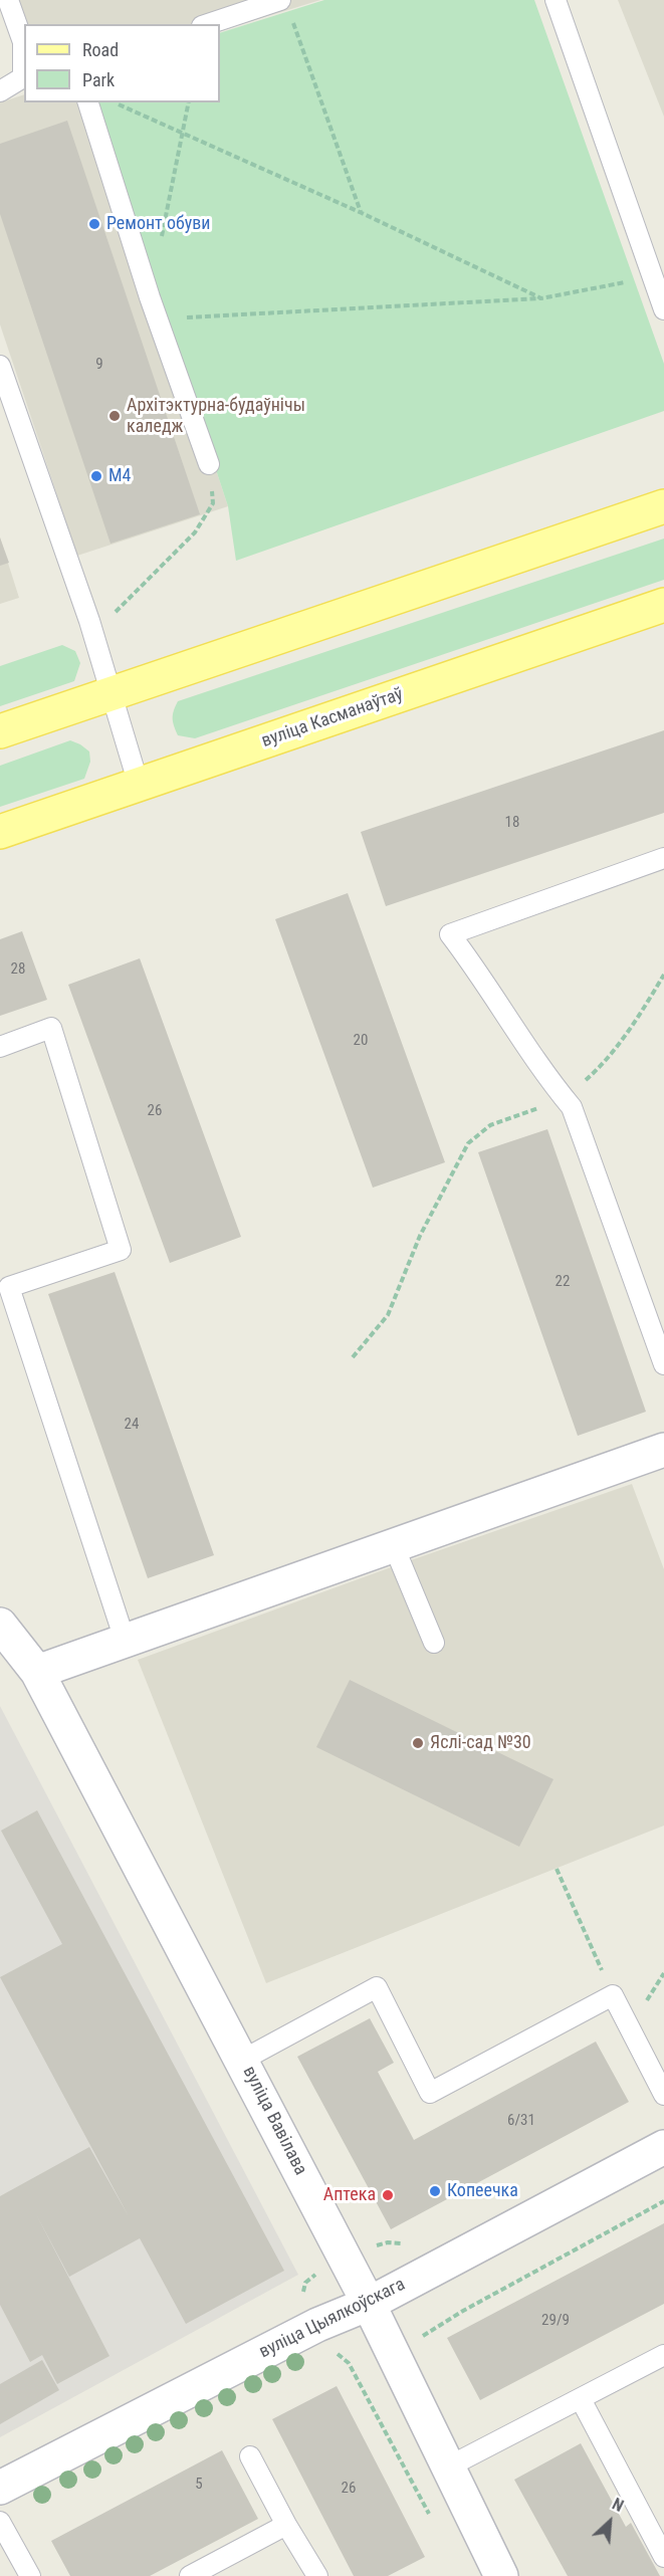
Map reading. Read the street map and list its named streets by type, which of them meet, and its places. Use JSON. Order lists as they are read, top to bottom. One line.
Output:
{"streets":{"main road":["вуліца Касманаўтаў"],"street":["вуліца Вавілава","вуліца Цыялкоўскага"]},"crossings":[["вуліца Вавілава","вуліца Цыялкоўскага"]],"places":["Ремонт обуви","Архітэктурна-будаўнічы каледж","M4","Яслі-сад №30","Копеечка","Аптека"],"house_numbers":["9","18","28","20","26","22","24","6/31","29/9","5","26"],"legend":["Road","Park"],"north":"top right"}
